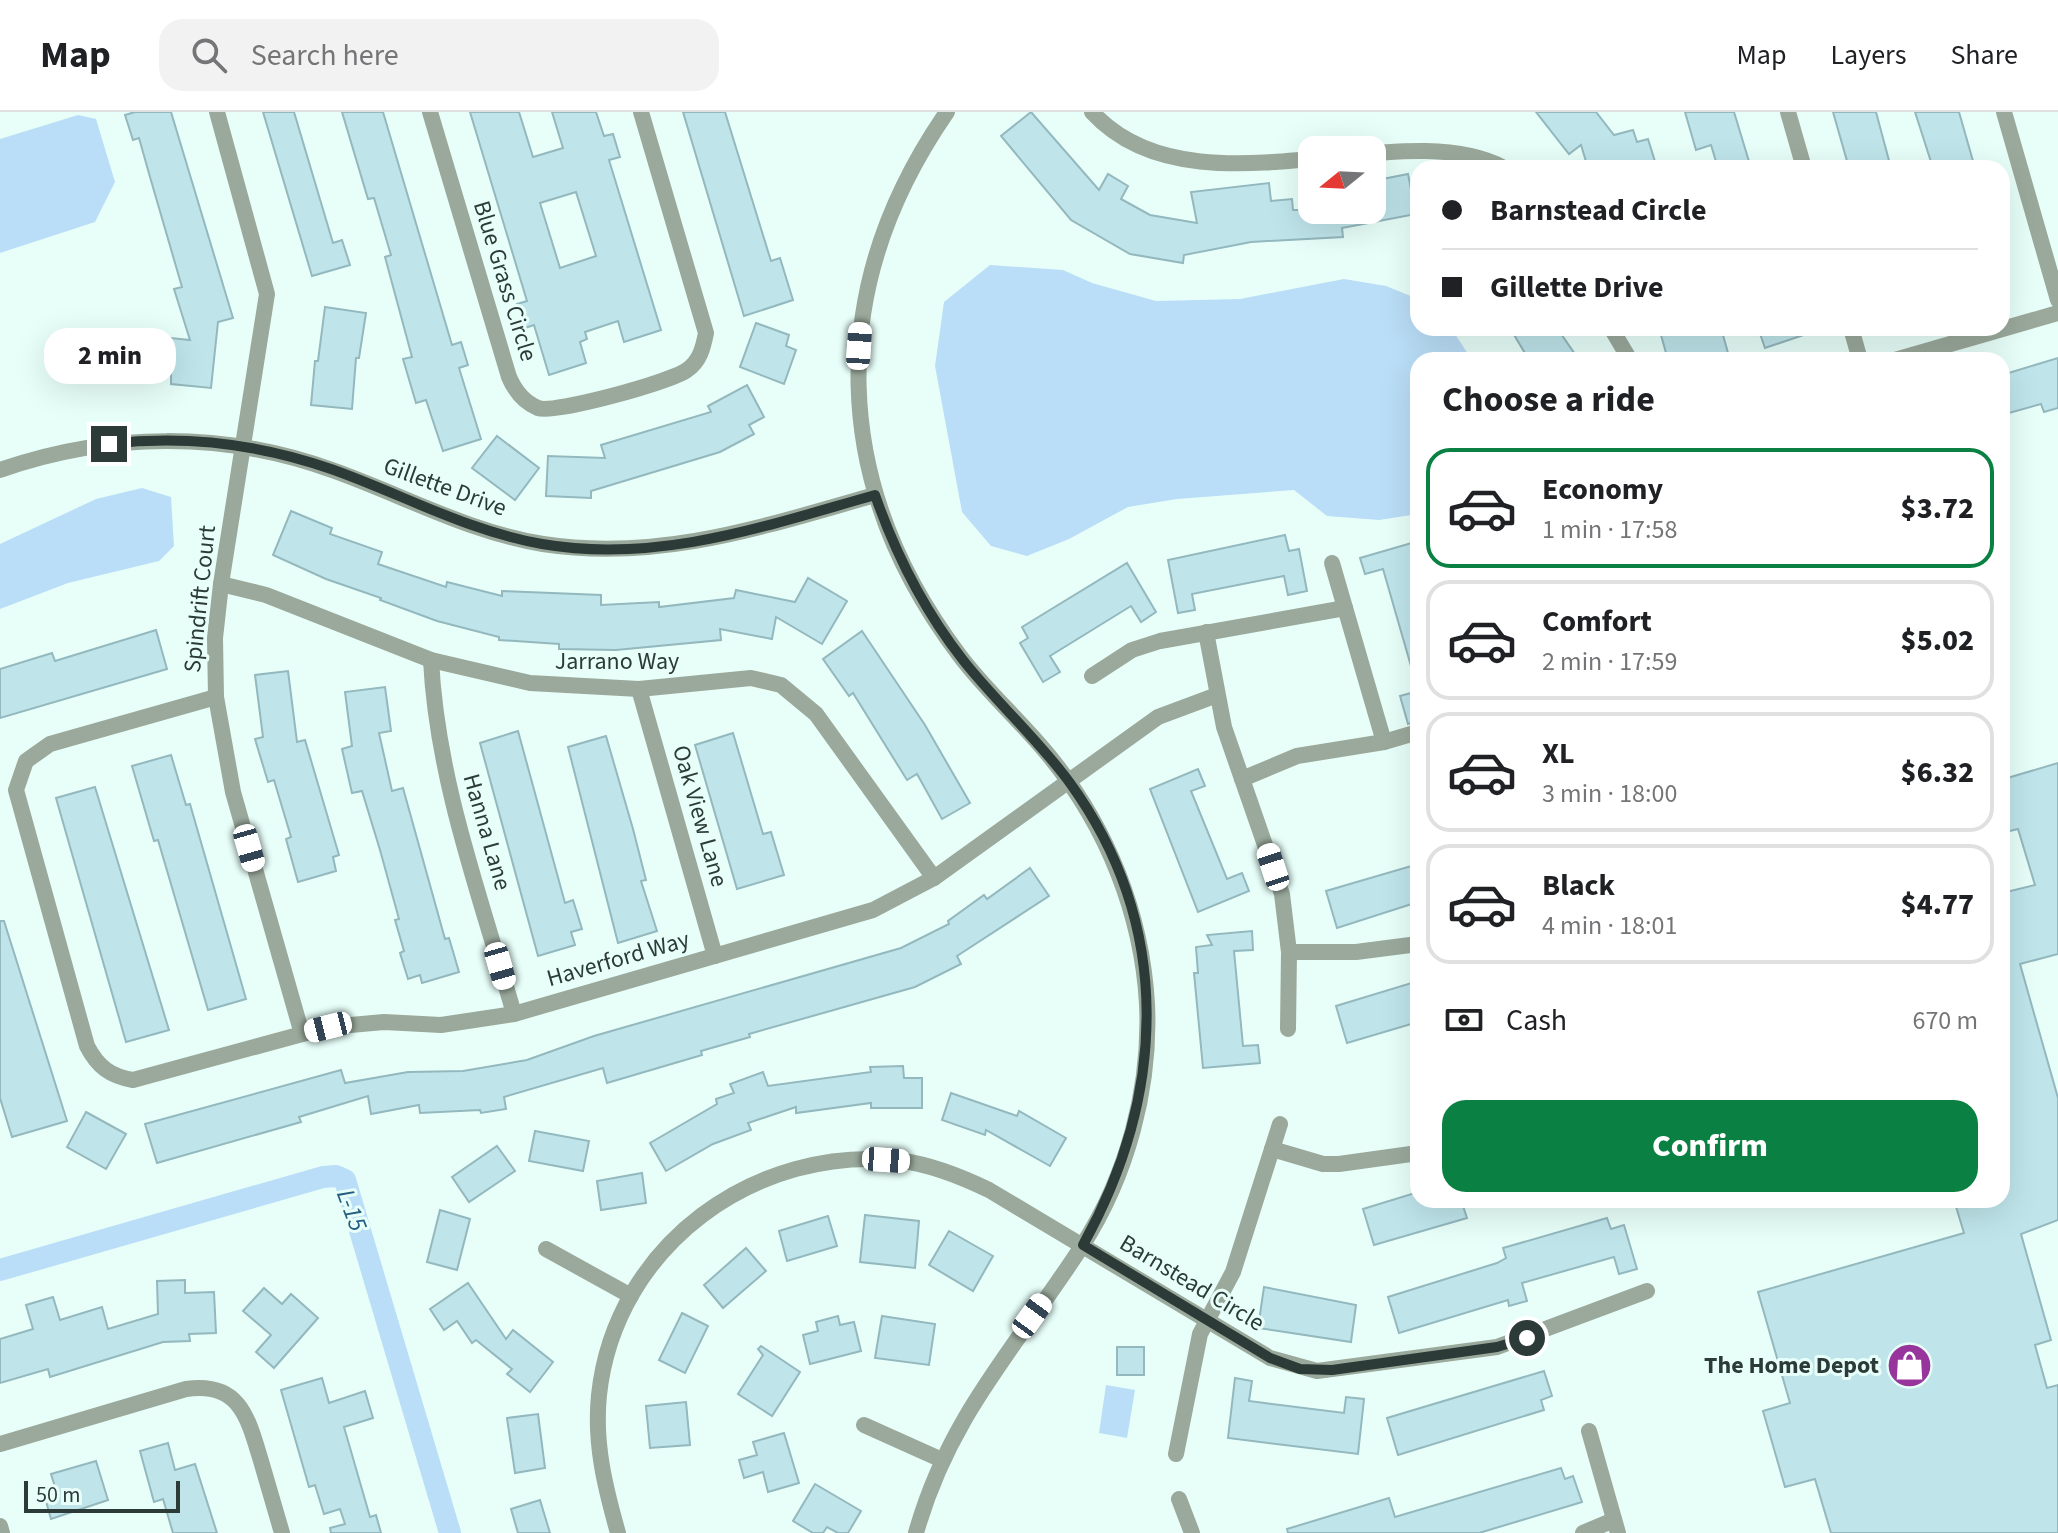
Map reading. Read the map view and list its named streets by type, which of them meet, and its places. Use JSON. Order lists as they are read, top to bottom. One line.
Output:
{"streets":{"street":["Blue Grass Circle","Gillette Drive","Spindrift Court","Jarrano Way","Oak View Lane","Hanna Lane","Haverford Way","Barnstead Circle"]},"crossings":[["Gillette Drive","Spindrift Court"],["Spindrift Court","Jarrano Way"],["Spindrift Court","Haverford Way"],["Jarrano Way","Oak View Lane"],["Jarrano Way","Hanna Lane"],["Jarrano Way","Haverford Way"],["Oak View Lane","Haverford Way"],["Hanna Lane","Haverford Way"]],"water":["L-15"],"places":{"shop":["The Home Depot"]},"scale_bar":"50 m","north":"left","page":{"header":"Map","search":"Search here","nav":["Map","Layers","Share"],"banner":["Barnstead Circle","Gillette Drive"],"bubble":"2 min","heading":"Choose a ride","list":[{"name":"Economy","note":"1 min · 17:58","value":"$3.72"},{"name":"Comfort","note":"2 min · 17:59","value":"$5.02"},{"name":"XL","note":"3 min · 18:00","value":"$6.32"},{"name":"Black","note":"4 min · 18:01","value":"$4.77"}],"pay":["Cash","670 m"],"buttons":"Confirm","scale":"50 m"}}
